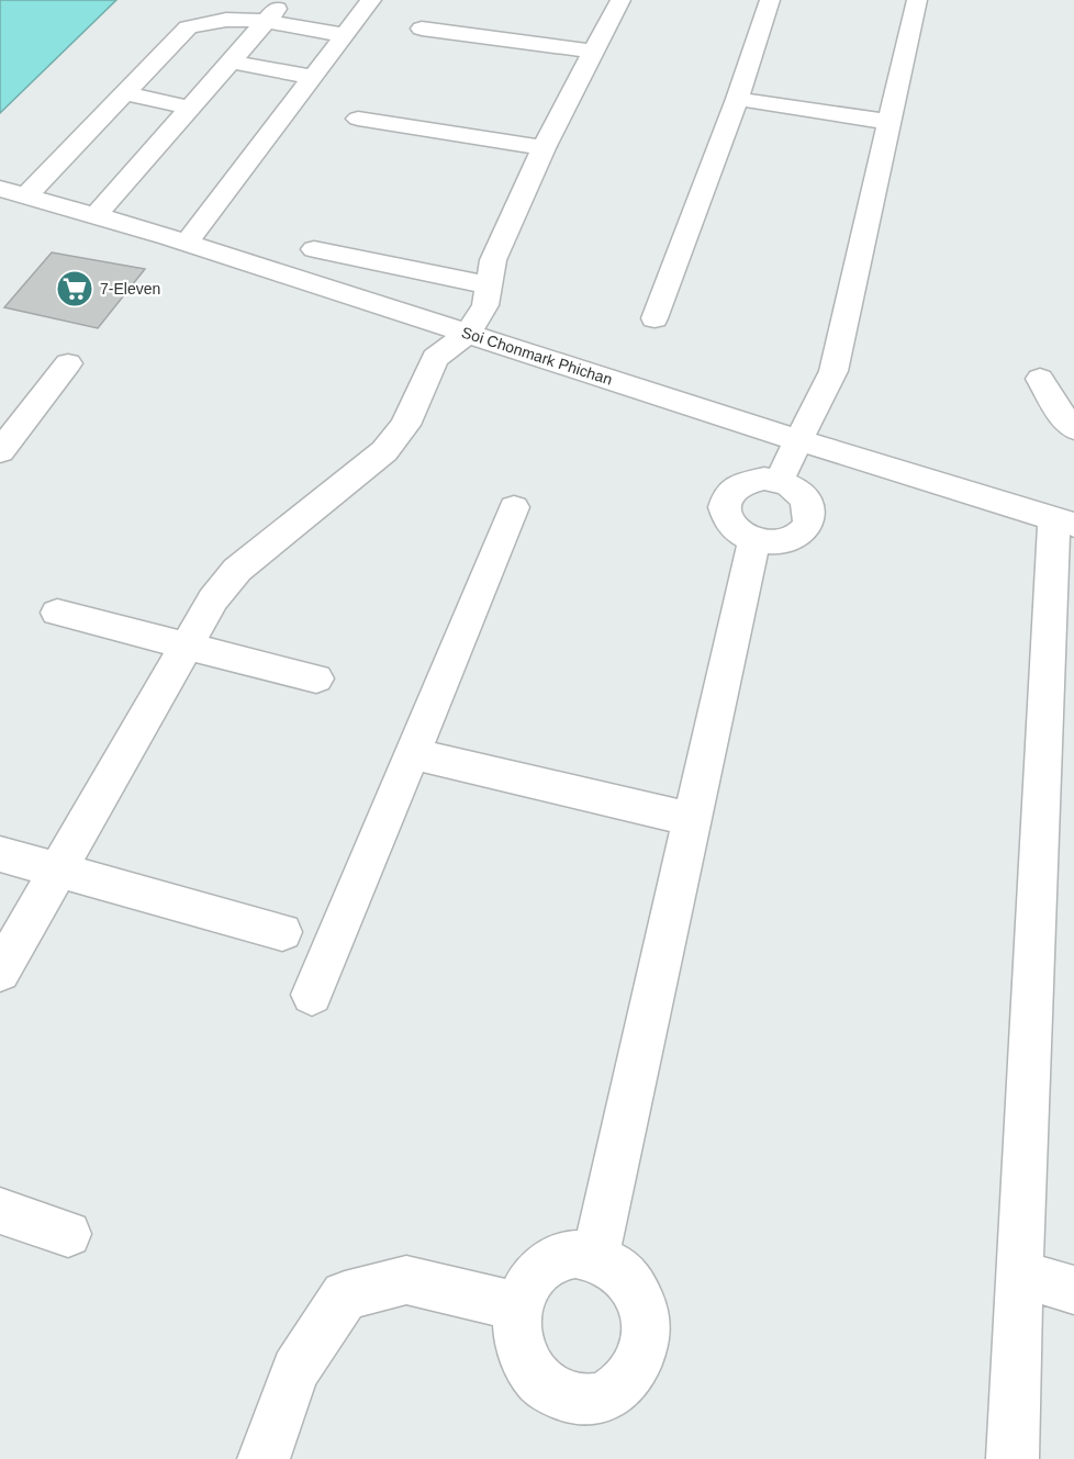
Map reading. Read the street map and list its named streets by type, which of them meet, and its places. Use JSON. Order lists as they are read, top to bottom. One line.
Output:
{"streets":{"street":["Soi Chonmark Phichan"]},"places":{"supermarket":["7-Eleven"]}}
